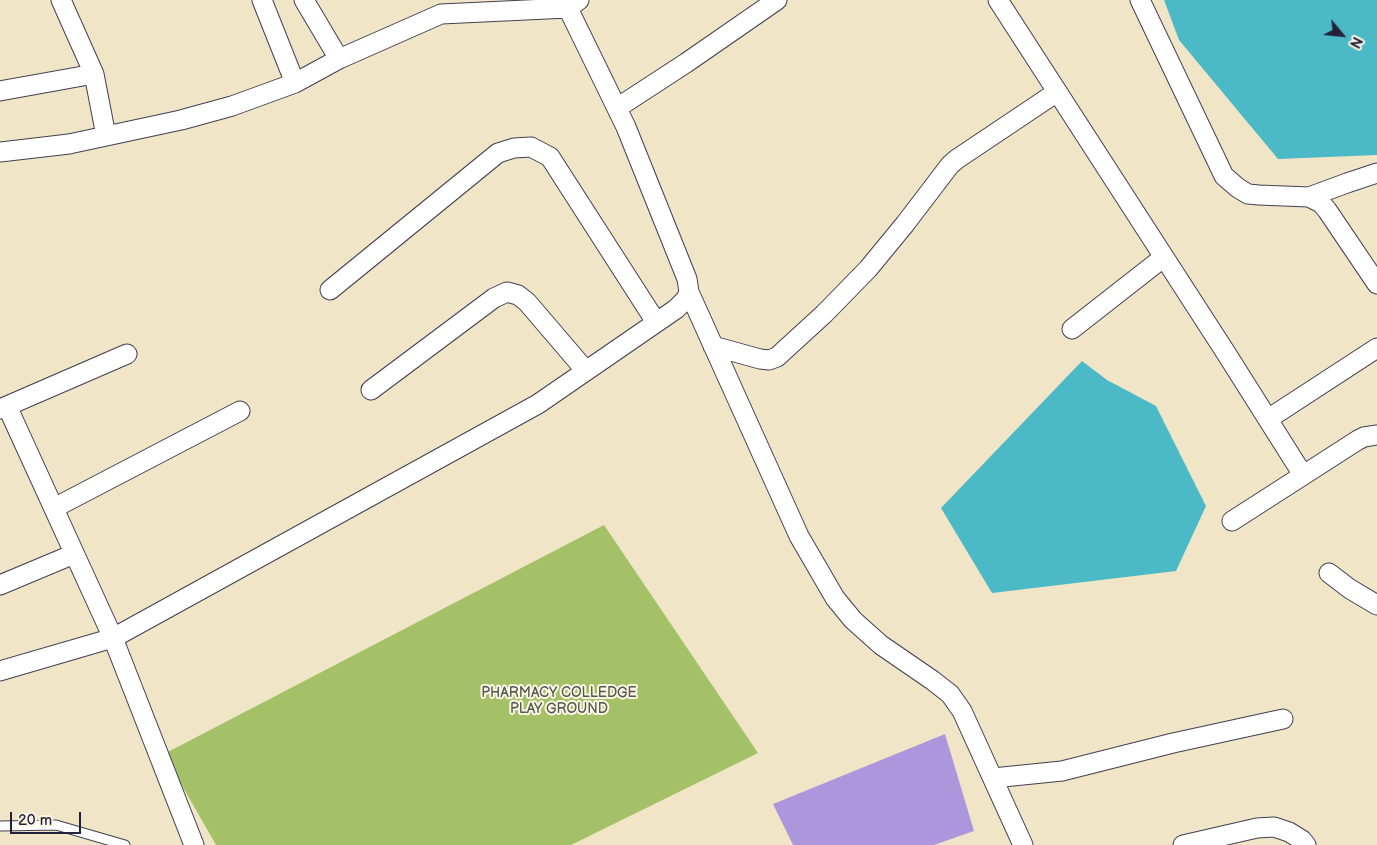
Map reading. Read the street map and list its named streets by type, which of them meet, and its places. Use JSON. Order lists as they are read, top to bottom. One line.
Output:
{"parks":["PHARMACY COLLEDGE PLAY GROUND"],"scale_bar":"20 m","north":"bottom right"}
